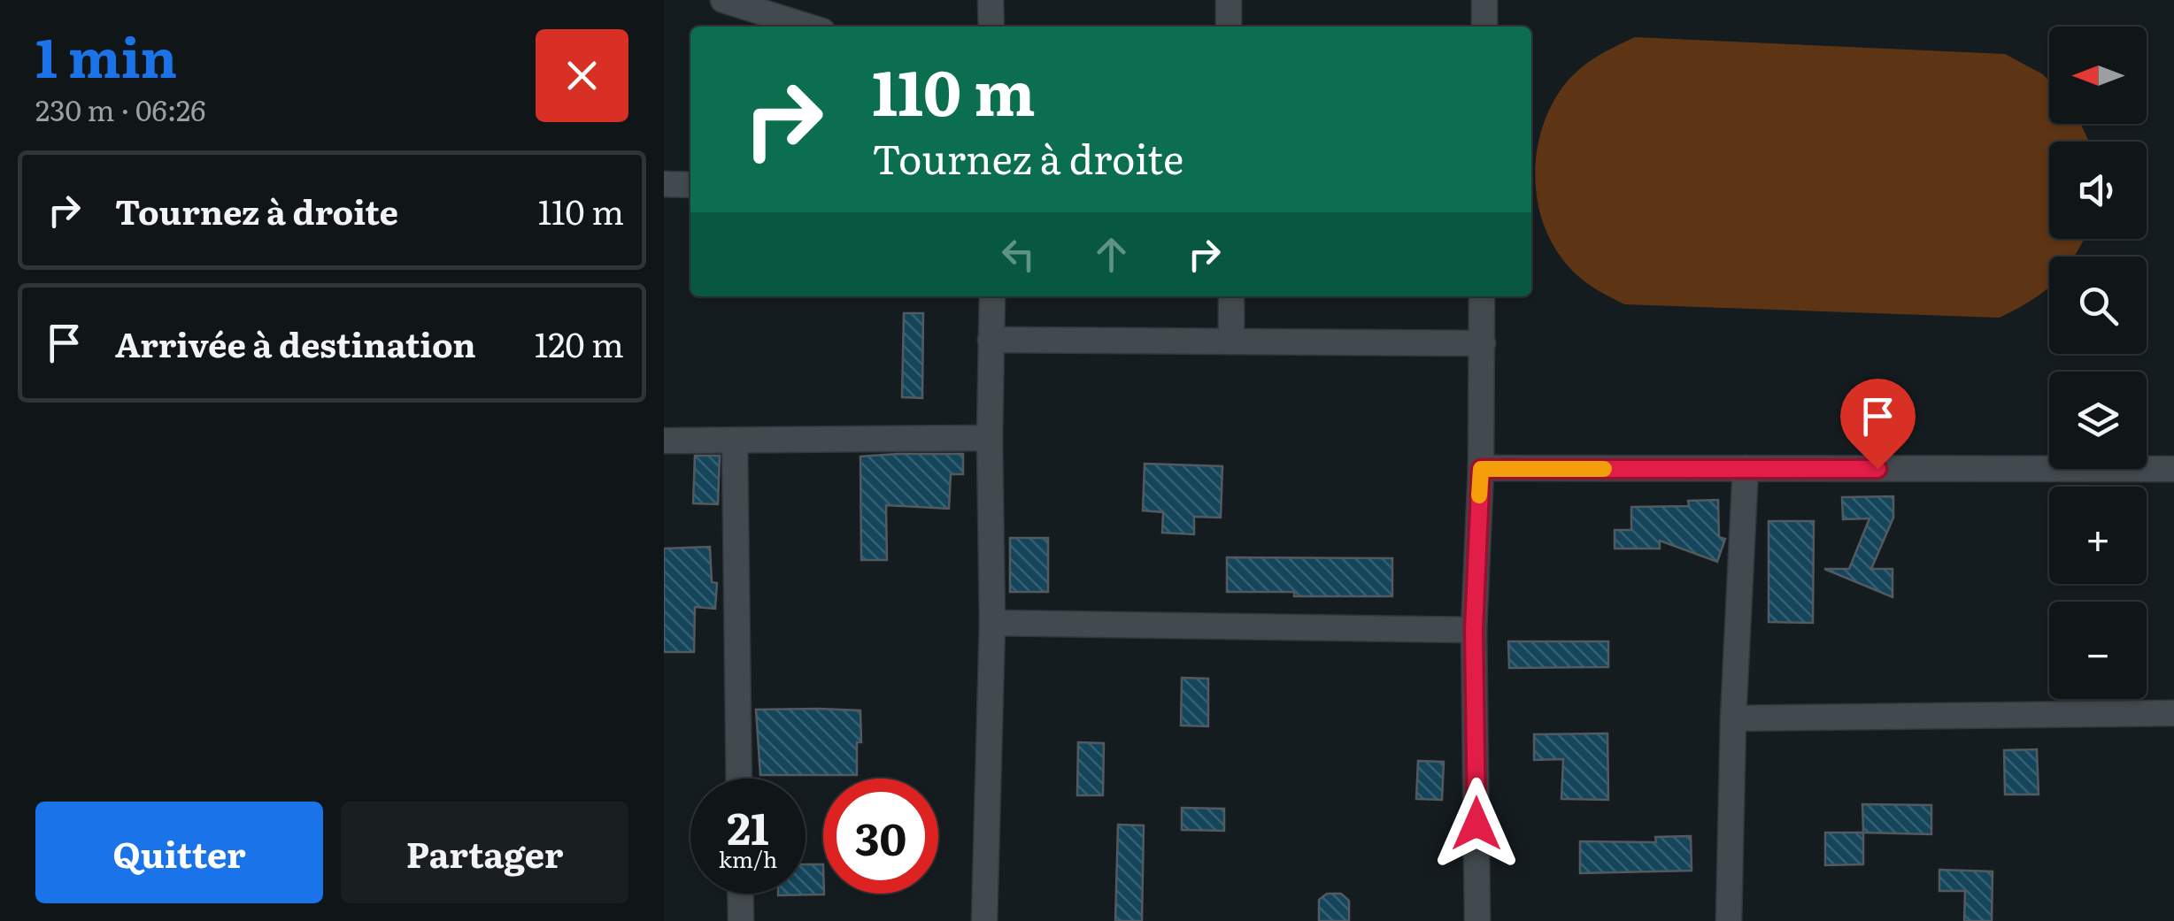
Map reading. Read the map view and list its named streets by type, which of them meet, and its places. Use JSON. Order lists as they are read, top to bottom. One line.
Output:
{"north":"left","page":{"heading":["1 min","230 m · 06:26"],"map_buttons":["+","−"],"turn":["110 m","Tournez à droite"],"list":[{"name":"Tournez à droite","value":"110 m"},{"name":"Arrivée à destination","value":"120 m"}],"speed":"21 km/h","limit":"30","buttons":["Quitter","Partager"]}}
